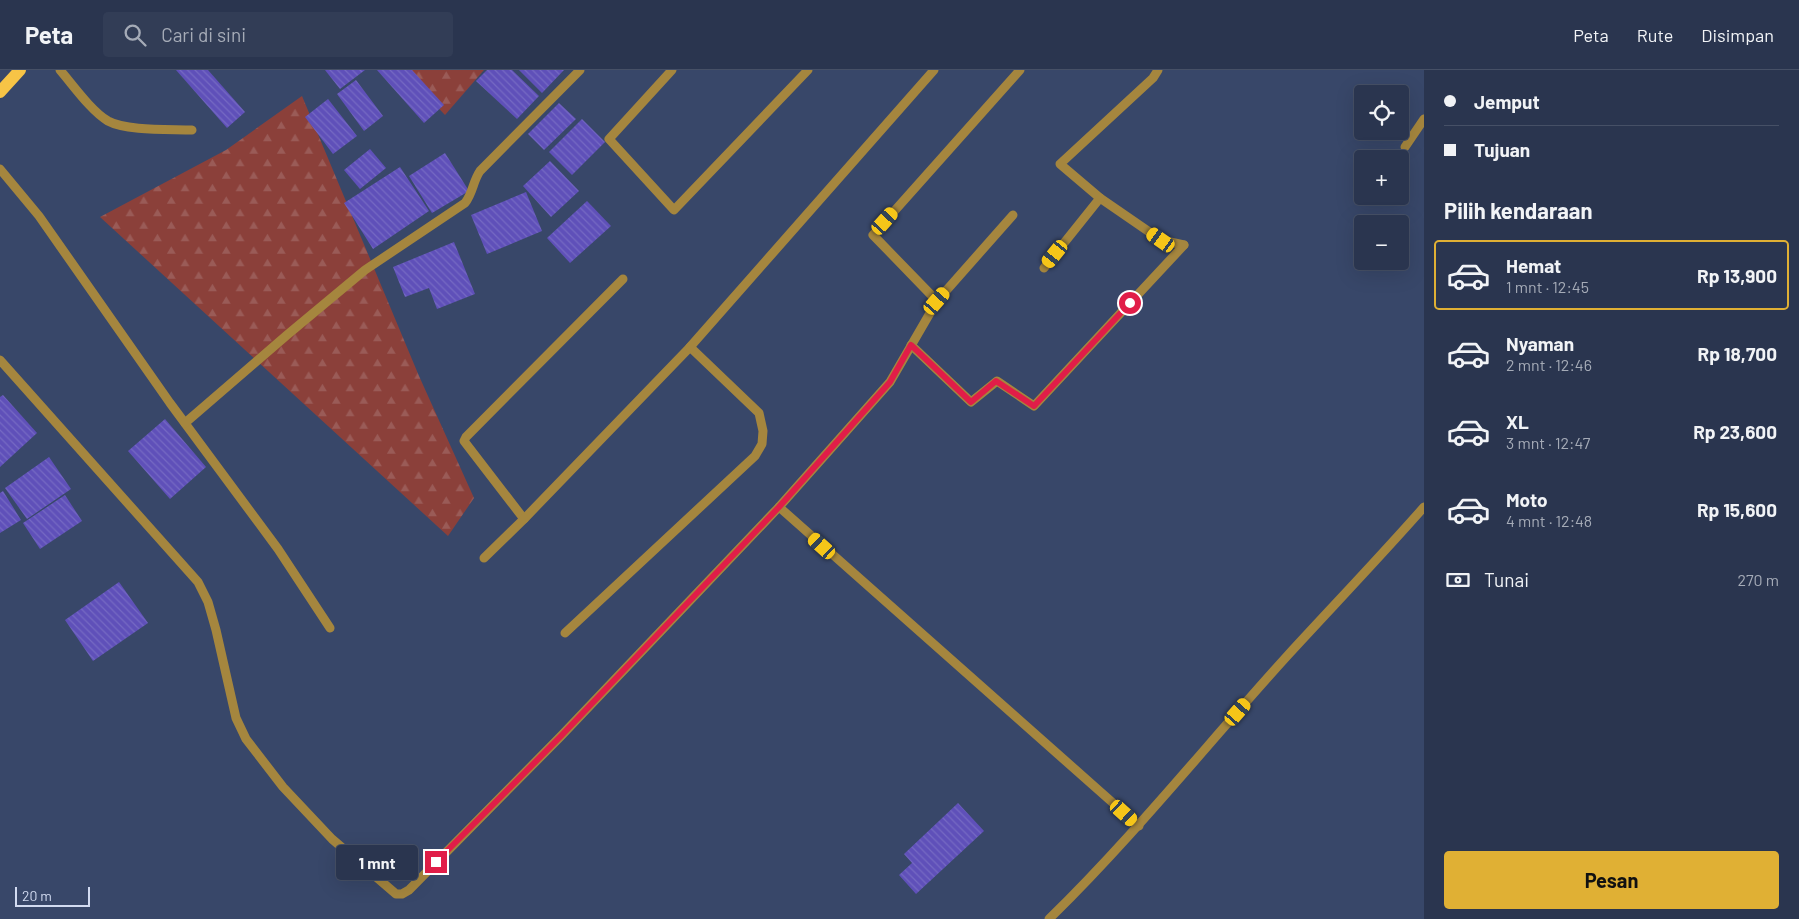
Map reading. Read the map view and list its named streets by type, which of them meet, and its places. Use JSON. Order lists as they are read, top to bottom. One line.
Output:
{"scale_bar":"20 m","page":{"header":"Peta","search":"Cari di sini","nav":["Peta","Rute","Disimpan"],"banner":["Jemput","Tujuan"],"map_buttons":["+","−"],"heading":"Pilih kendaraan","list":[{"name":"Hemat","note":"1 mnt · 12:45","value":"Rp 13,900"},{"name":"Nyaman","note":"2 mnt · 12:46","value":"Rp 18,700"},{"name":"XL","note":"3 mnt · 12:47","value":"Rp 23,600"},{"name":"Moto","note":"4 mnt · 12:48","value":"Rp 15,600"}],"pay":["Tunai","270 m"],"buttons":"Pesan","bubble":"1 mnt","scale":"20 m"}}
